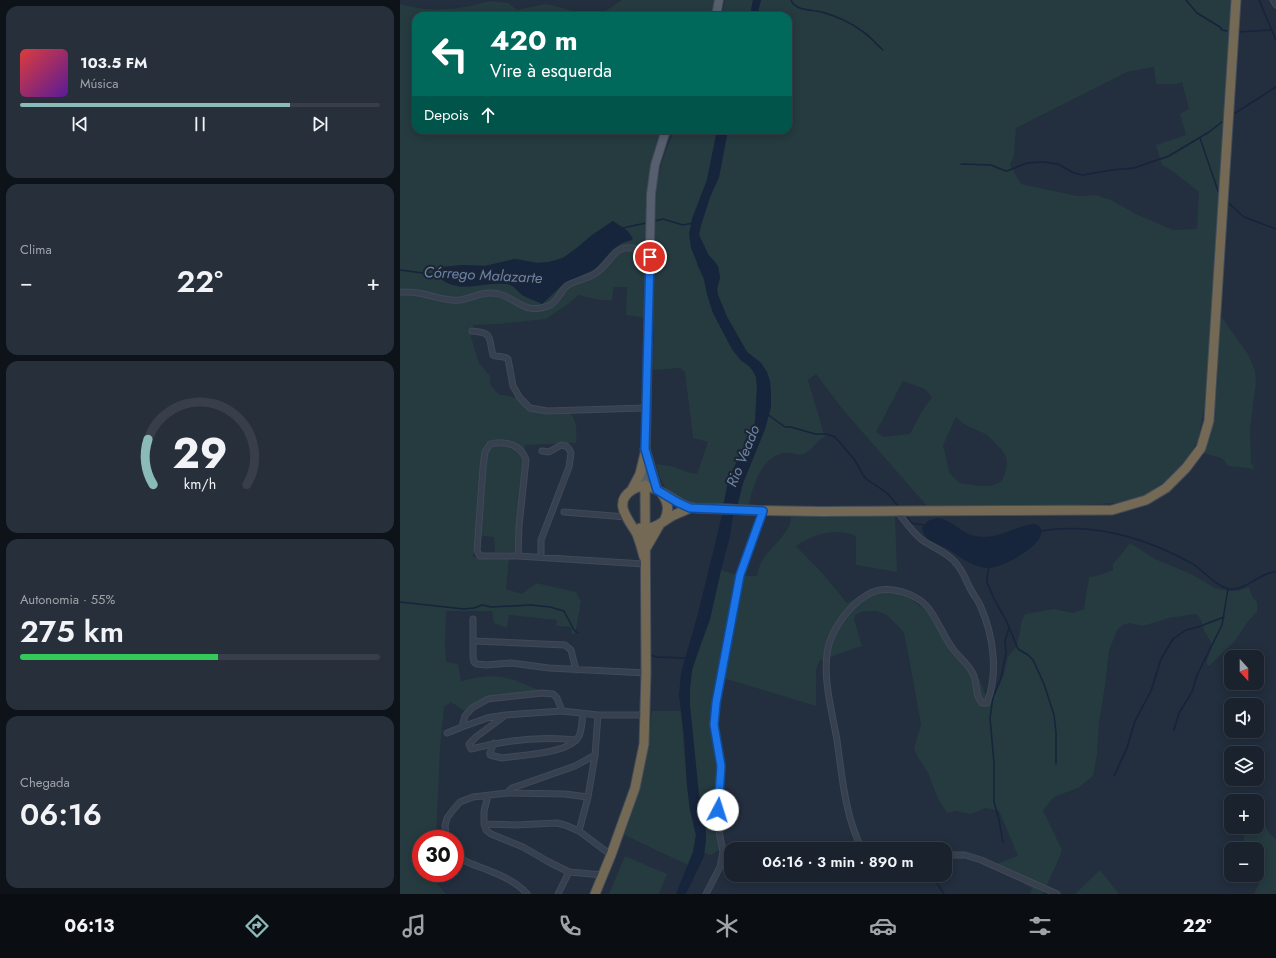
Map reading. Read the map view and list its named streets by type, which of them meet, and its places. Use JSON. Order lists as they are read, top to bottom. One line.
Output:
{"water":["Córrego Malazarte","Rio Veado"],"north":"bottom","page":{"turn":["420 m","Vire à esquerda"],"song":["103.5 FM","Música"],"then":"Depois","tile":["Clima",["Autonomia · 55%","275 km"],["Chegada","06:16"]],"heat":["−","22°","+"],"map_buttons":["+","−"],"limit":"30","trip":"06:16 · 3 min · 890 m","tabs":["06:13","22°"],"gauge":["29","km/h"]}}
